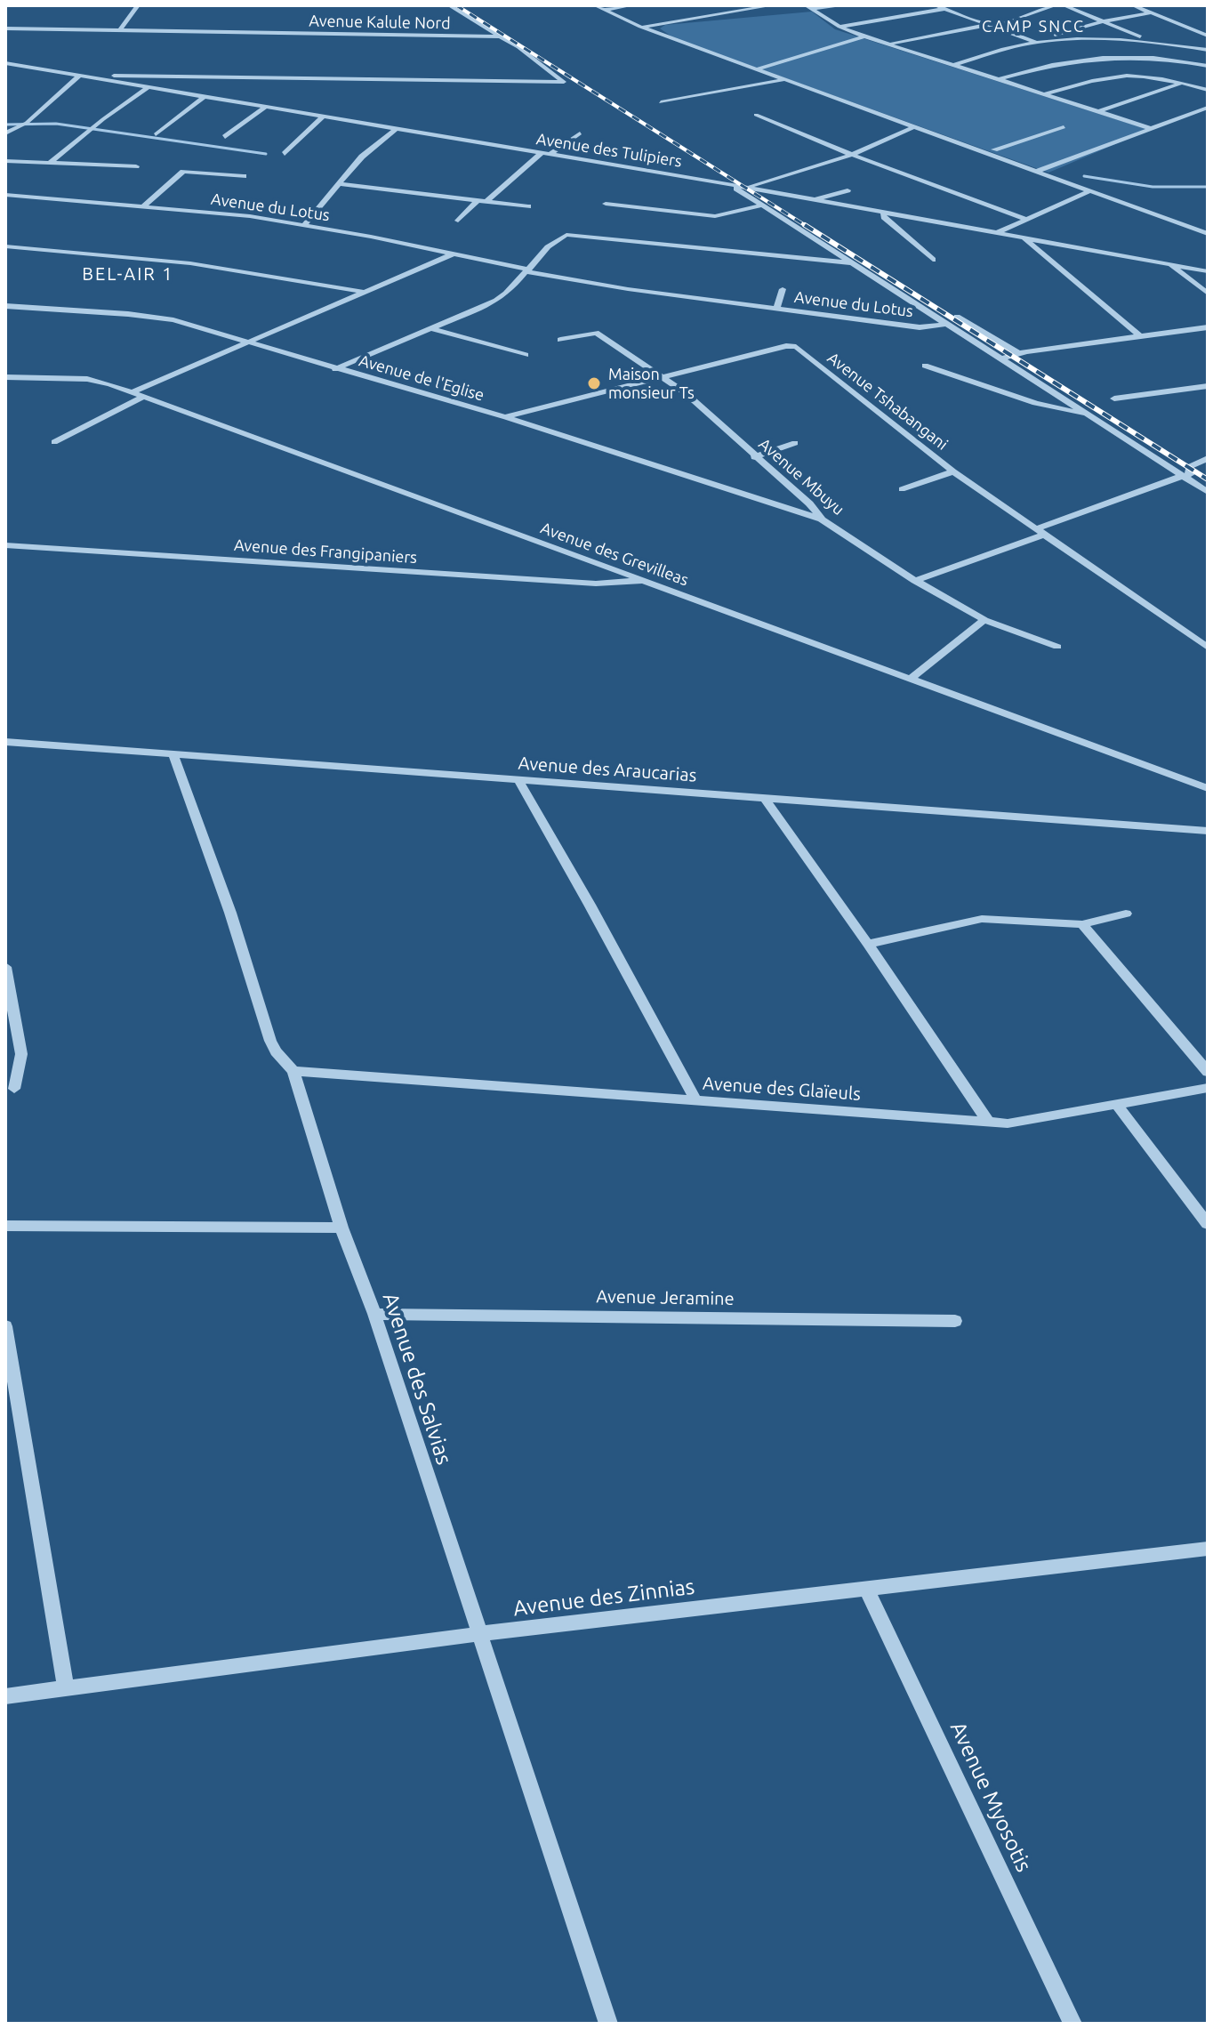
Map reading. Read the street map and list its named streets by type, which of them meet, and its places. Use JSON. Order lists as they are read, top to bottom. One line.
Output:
{"streets":{"street":["Avenue Kalule Nord","Avenue des Tulipiers","Avenue du Lotus","Avenue de l'Eglise","Avenue Tshabangani","Avenue Mbuyu","Avenue des Frangipaniers","Avenue des Grevilleas","Avenue des Araucarias","Avenue des Glaïeuls","Avenue Jeramine","Avenue des Salvias","Avenue des Zinnias","Avenue Myosotis"]},"crossings":[["Avenue de l'Eglise","Avenue Tshabangani"],["Avenue de l'Eglise","Avenue Mbuyu"],["Avenue Tshabangani","Avenue Mbuyu"],["Avenue des Frangipaniers","Avenue des Grevilleas"],["Avenue des Araucarias","Avenue des Salvias"],["Avenue des Glaïeuls","Avenue des Salvias"],["Avenue Jeramine","Avenue des Salvias"],["Avenue des Salvias","Avenue des Zinnias"],["Avenue des Zinnias","Avenue Myosotis"]],"districts":["CAMP SNCC","BEL-AIR 1"],"places":["Maison monsieur Ts"]}
